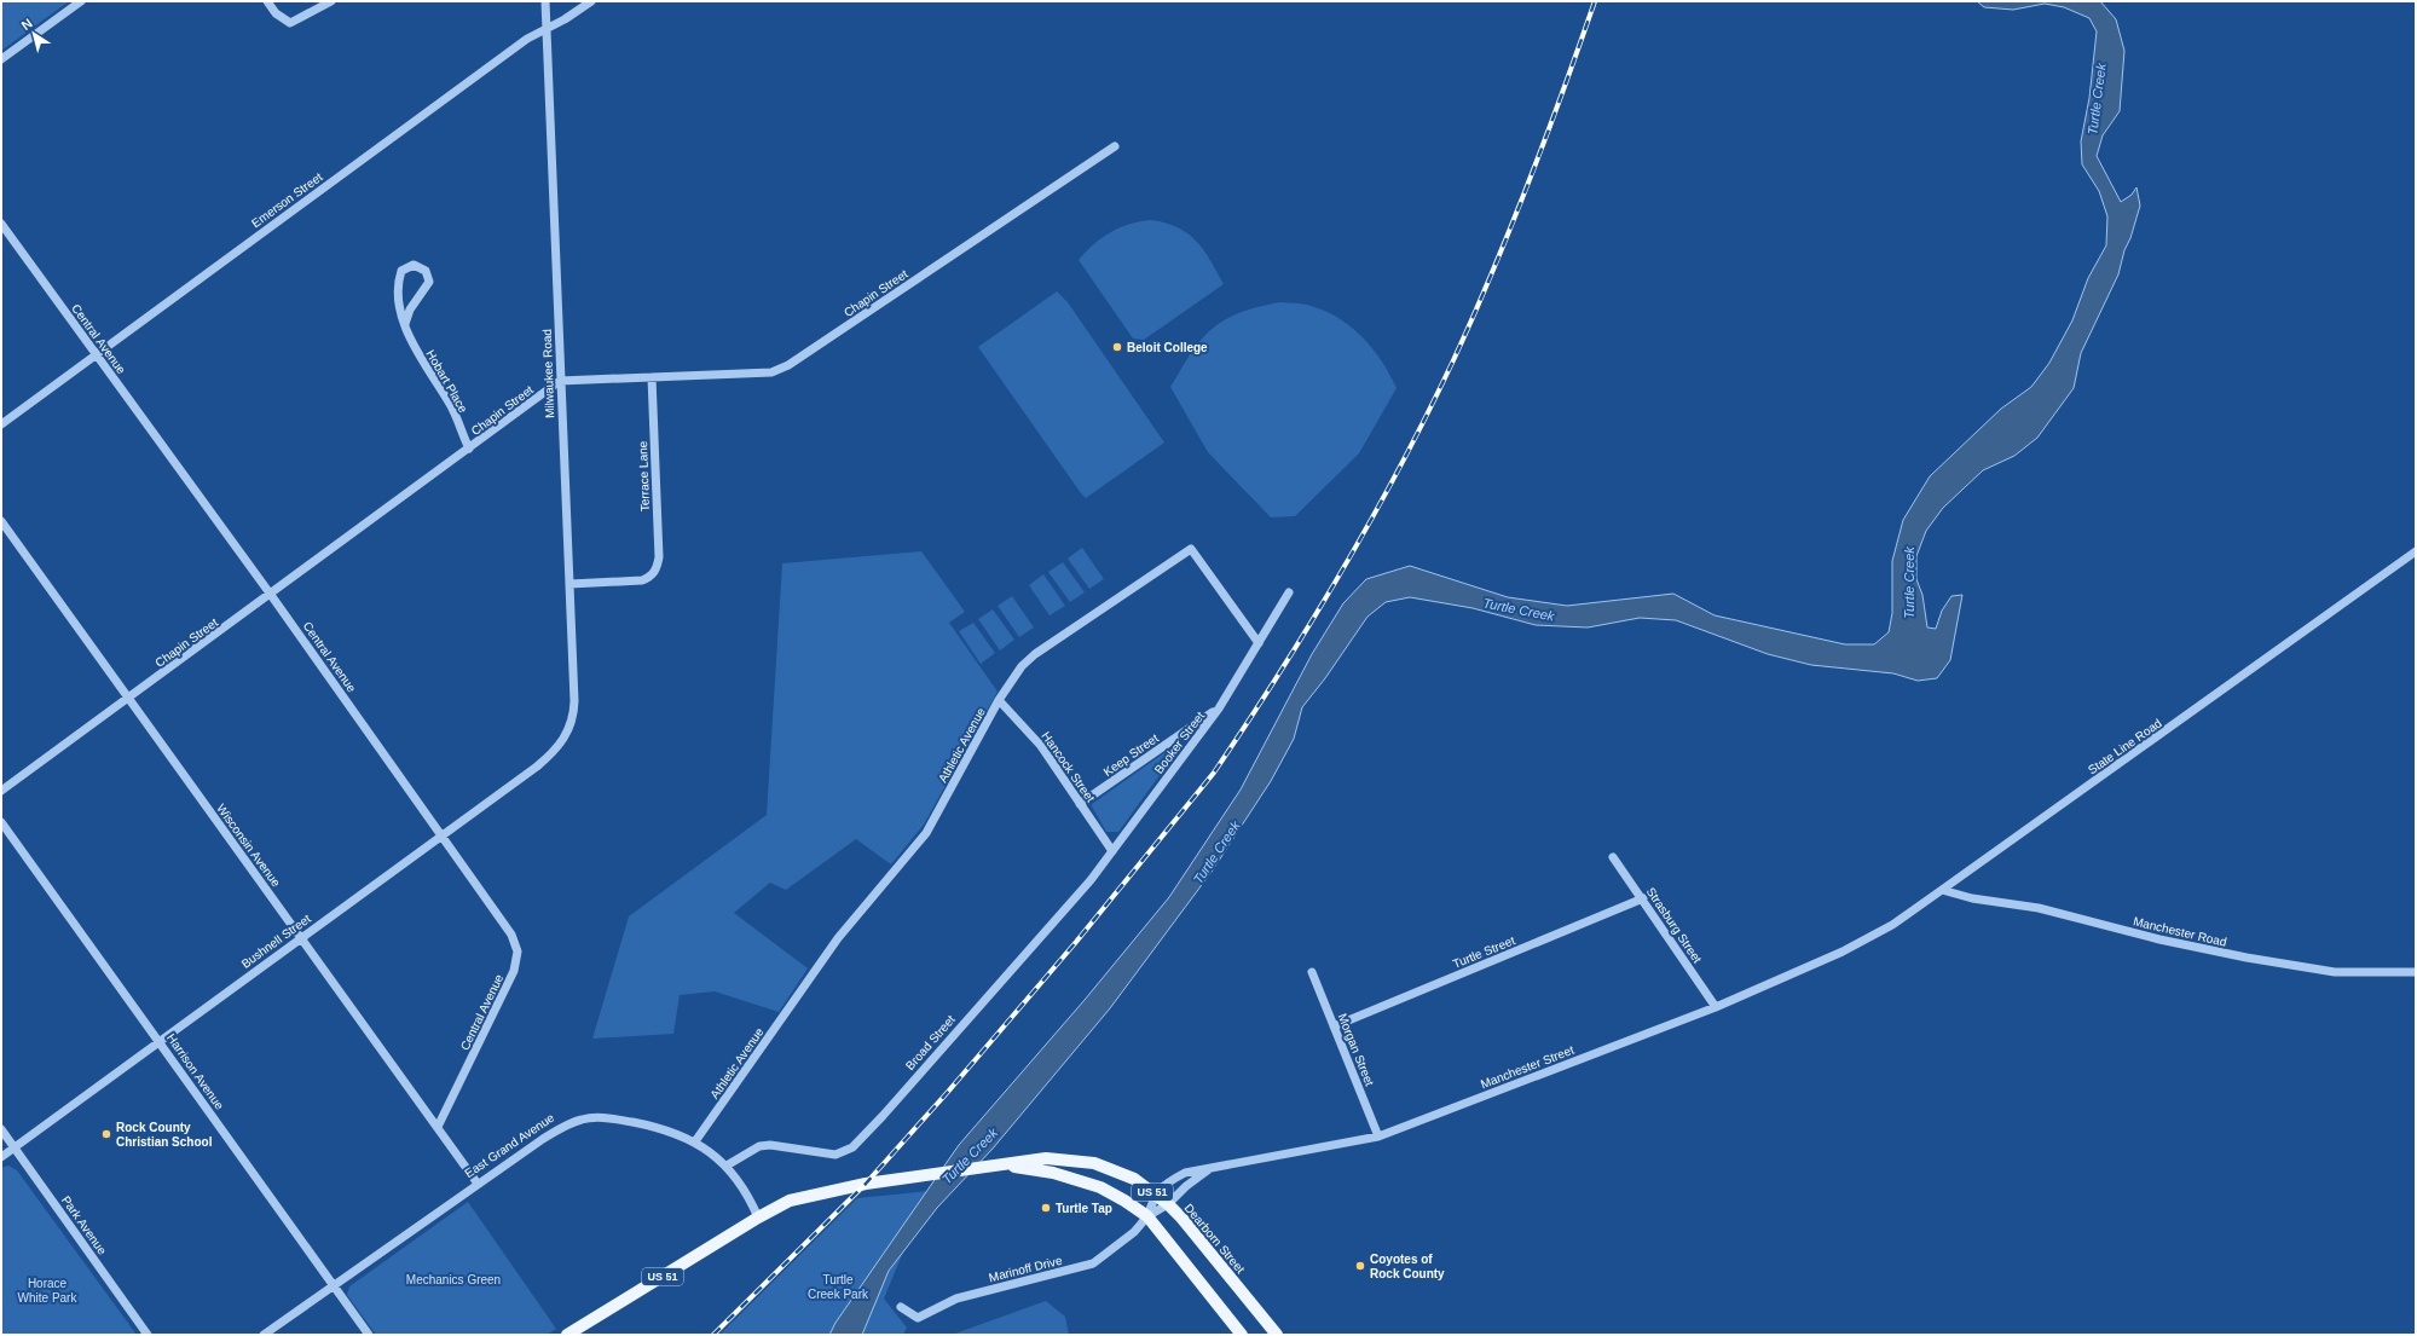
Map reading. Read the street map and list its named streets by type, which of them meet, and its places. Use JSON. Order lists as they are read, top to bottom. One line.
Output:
{"streets":{"main road":["US 51","Dearborn Street"],"street":["Emerson Street","Chapin Street","Central Avenue","Milwaukee Road","Hobart Place","Terrace Lane","Booker Street","Athletic Avenue","State Line Road","Keep Street","Hancock Street","Wisconsin Avenue","Strasburg Street","Manchester Road","Bushnell Street","Turtle Street","Broad Street","Morgan Street","Manchester Street","Harrison Avenue","East Grand Avenue","Park Avenue","Marinoff Drive"]},"crossings":[["Emerson Street","Central Avenue"],["Emerson Street","Milwaukee Road"],["Chapin Street","Central Avenue"],["Chapin Street","Milwaukee Road"],["Chapin Street","Hobart Place"],["Chapin Street","Terrace Lane"],["Chapin Street","Wisconsin Avenue"],["Central Avenue","Wisconsin Avenue"],["Central Avenue","Bushnell Street"],["Milwaukee Road","Terrace Lane"],["Milwaukee Road","Bushnell Street"],["Booker Street","Athletic Avenue"],["Booker Street","Keep Street"],["Booker Street","Hancock Street"],["Booker Street","Broad Street"],["Athletic Avenue","Hancock Street"],["Athletic Avenue","East Grand Avenue"],["State Line Road","Manchester Road"],["State Line Road","Manchester Street"],["Keep Street","Hancock Street"],["Hancock Street","Broad Street"],["Wisconsin Avenue","Bushnell Street"],["Wisconsin Avenue","East Grand Avenue"],["Strasburg Street","Turtle Street"],["Strasburg Street","Manchester Street"],["Bushnell Street","Harrison Avenue"],["Bushnell Street","Park Avenue"],["Turtle Street","Morgan Street"],["Broad Street","East Grand Avenue"],["Morgan Street","Manchester Street"],["Manchester Street","US 51"],["Manchester Street","Dearborn Street"],["Manchester Street","Marinoff Drive"],["Harrison Avenue","East Grand Avenue"],["East Grand Avenue","US 51"],["US 51","Dearborn Street"],["US 51","Marinoff Drive"]],"water":["Turtle Creek"],"parks":["Mechanics Green","Turtle Creek Park","Horace White Park"],"places":["Beloit College","Rock County Christian School","Turtle Tap","Coyotes of Rock County"],"north":"top left"}
